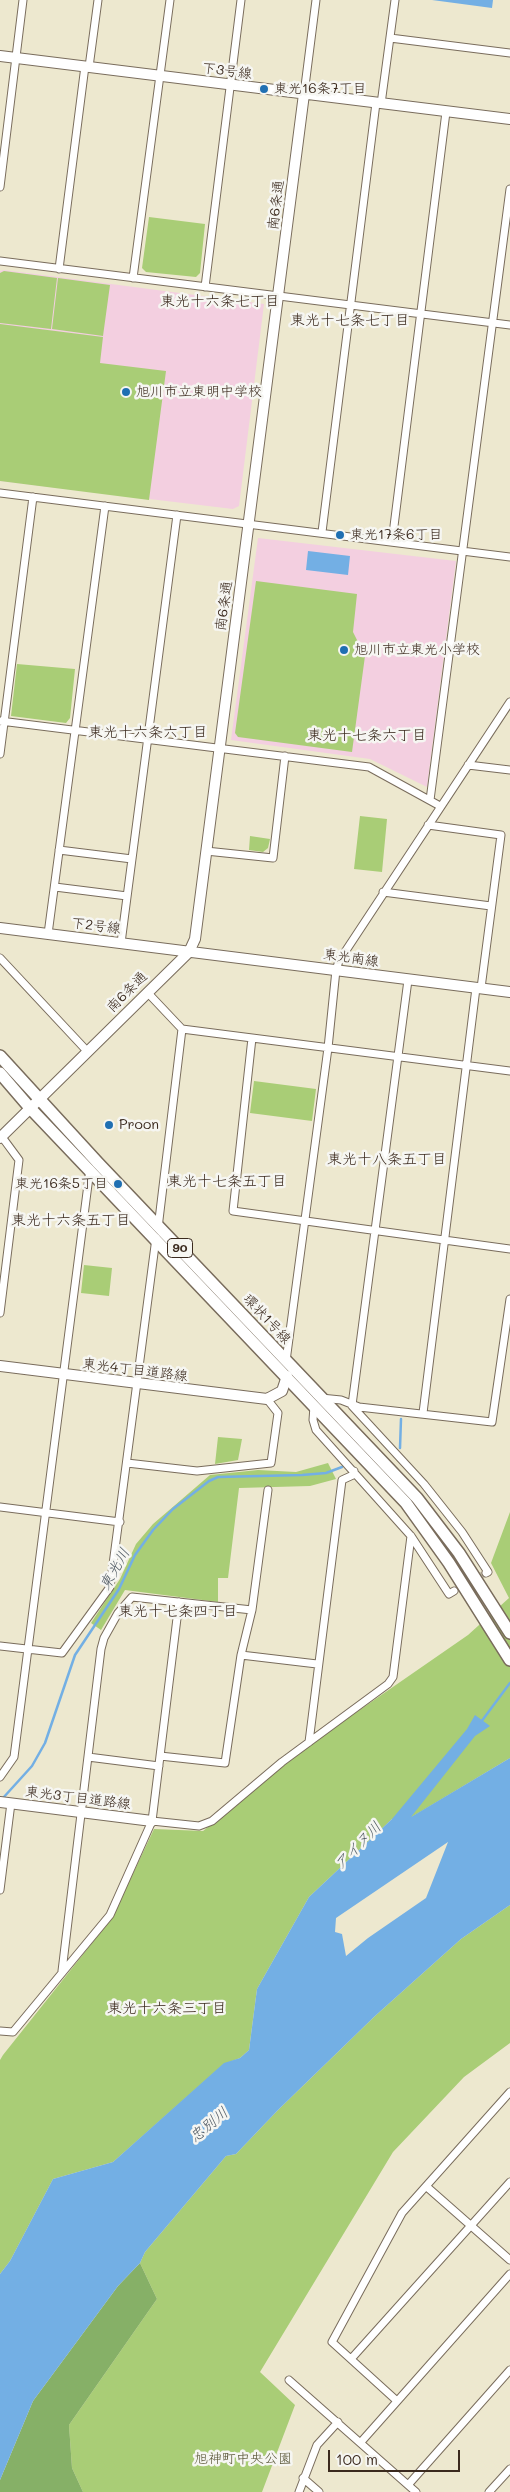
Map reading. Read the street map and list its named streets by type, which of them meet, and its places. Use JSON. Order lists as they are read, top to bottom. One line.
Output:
{"streets":{"main road":["90","環状1号線"],"street":["下3号線","南6条通","下2号線","東光南線","東光4丁目道路線","東光3丁目道路線"]},"crossings":[["下3号線","南6条通"],["南6条通","下2号線"],["南6条通","東光南線"],["南6条通","環状1号線"],["下2号線","東光南線"]],"districts":["東光十六条七丁目","東光十七条七丁目","東光十六条六丁目","東光十七条六丁目","東光十八条五丁目","東光十七条五丁目","東光十六条五丁目","東光十七条四丁目","東光十六条三丁目"],"water":["東光川","アイヌ川","忠別川"],"parks":["旭神町中央公園"],"places":["東光16条7丁目","旭川市立東明中学校","東光17条6丁目","旭川市立東光小学校","Proon","東光16条5丁目"],"scale_bar":"100 m"}
